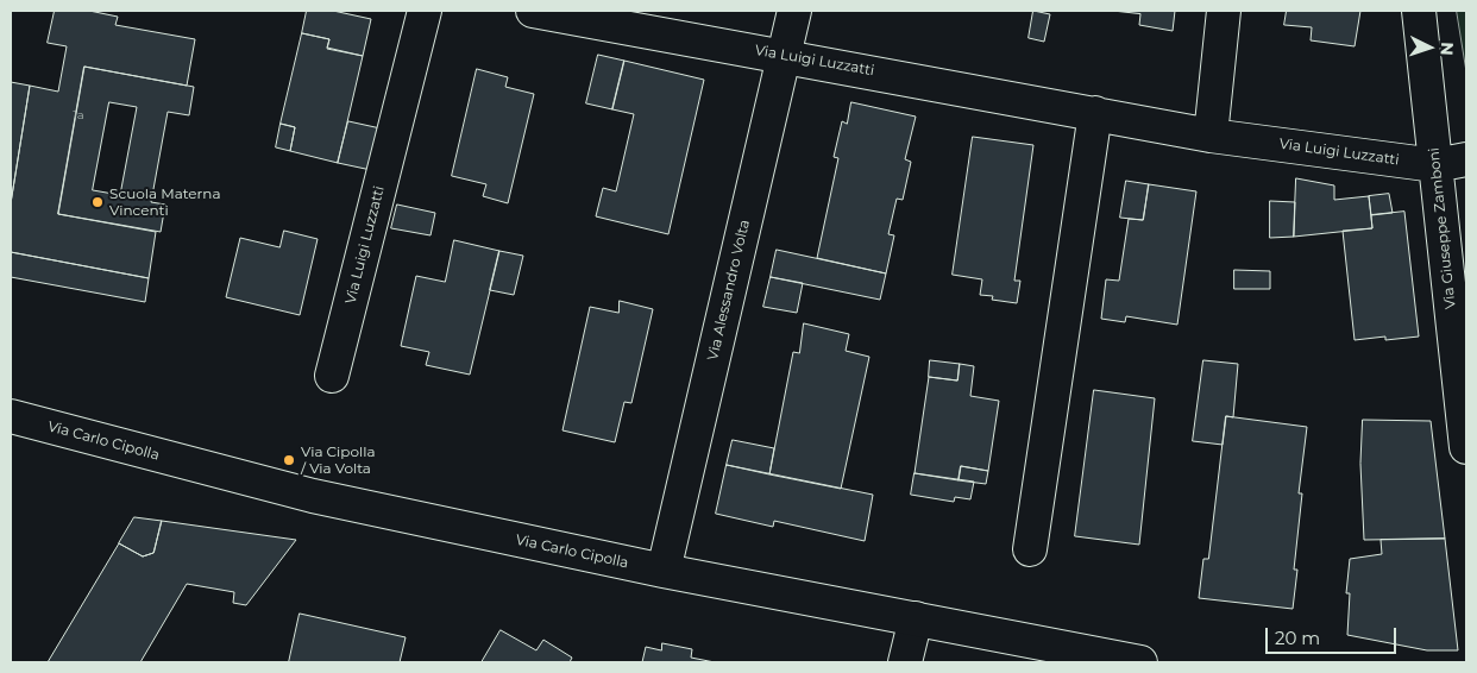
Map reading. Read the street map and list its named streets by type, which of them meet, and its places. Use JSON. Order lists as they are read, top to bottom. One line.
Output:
{"streets":{"street":["Via Luigi Luzzatti","Via Giuseppe Zamboni","Via Alessandro Volta","Via Carlo Cipolla"]},"crossings":[["Via Luigi Luzzatti","Via Giuseppe Zamboni"],["Via Luigi Luzzatti","Via Alessandro Volta"],["Via Alessandro Volta","Via Carlo Cipolla"]],"places":["Scuola Materna Vincenti","Via Cipolla / Via Volta"],"house_numbers":["1a"],"scale_bar":"20 m","north":"right"}
